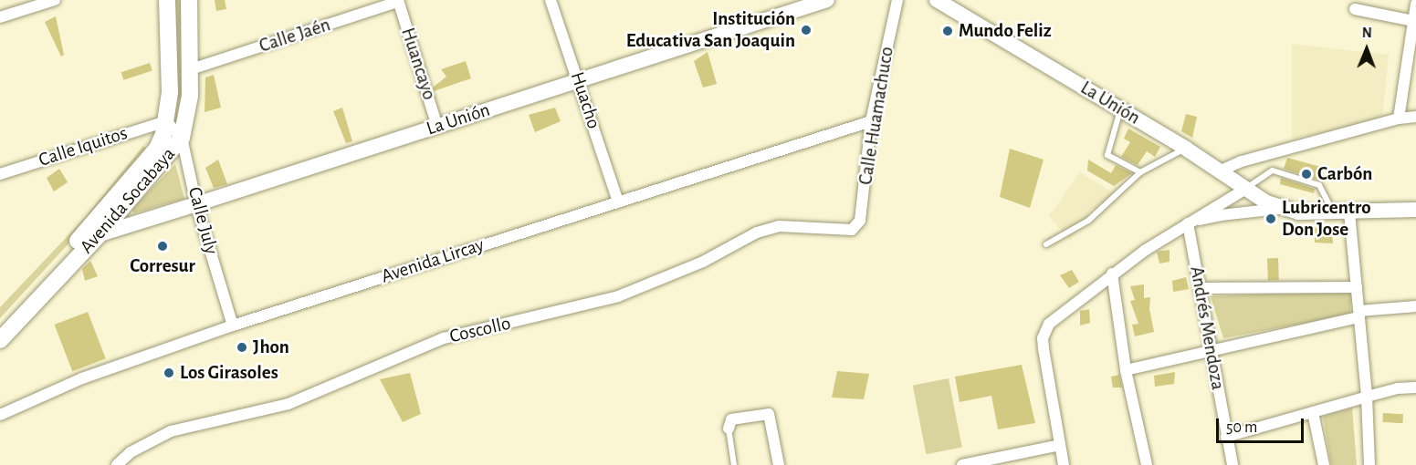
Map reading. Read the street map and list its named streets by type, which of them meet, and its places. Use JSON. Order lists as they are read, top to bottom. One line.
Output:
{"streets":{"main road":["La Unión","Avenida Socabaya"],"street":["Calle Jaén","Huancayo","Huacho","Calle Huamachuco","Calle Iquitos","Calle July","Avenida Lircay","Andrés Mendoza","Coscollo"]},"crossings":[["Calle Jaén","Huancayo"],["Calle Jaén","Avenida Socabaya"],["Huancayo","La Unión"],["Huacho","La Unión"],["Huacho","Avenida Lircay"],["La Unión","Avenida Socabaya"],["La Unión","Calle July"],["Calle Huamachuco","Avenida Lircay"],["Calle Huamachuco","Coscollo"],["Calle Iquitos","Avenida Socabaya"],["Avenida Socabaya","Calle July"],["Calle July","Avenida Lircay"]],"places":["Institución Educativa San Joaquin","Mundo Feliz","Carbón","Lubricentro Don Jose","Corresur","Jhon","Los Girasoles"],"scale_bar":"50 m","north":"top"}
